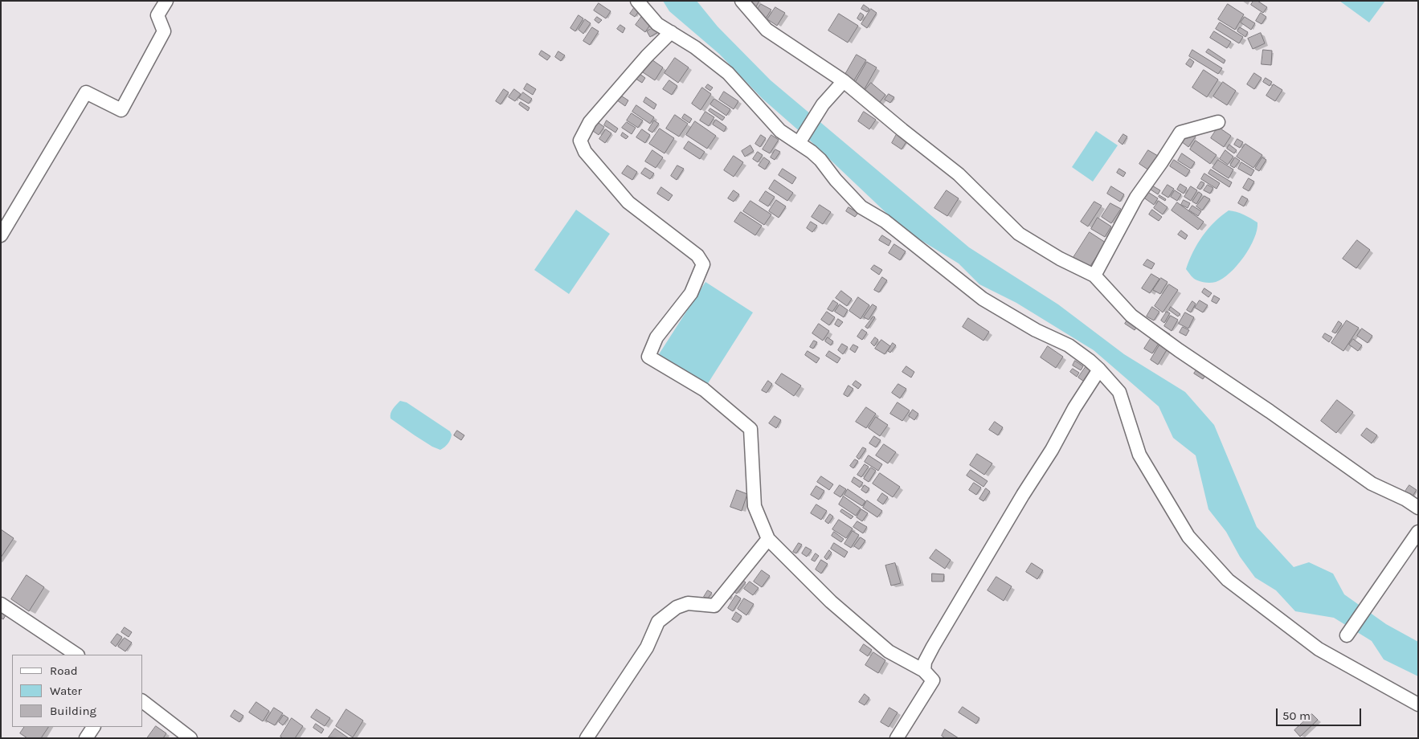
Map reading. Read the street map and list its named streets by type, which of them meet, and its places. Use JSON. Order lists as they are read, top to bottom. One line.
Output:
{"legend":["Road","Water","Building"],"scale_bar":"50 m"}
